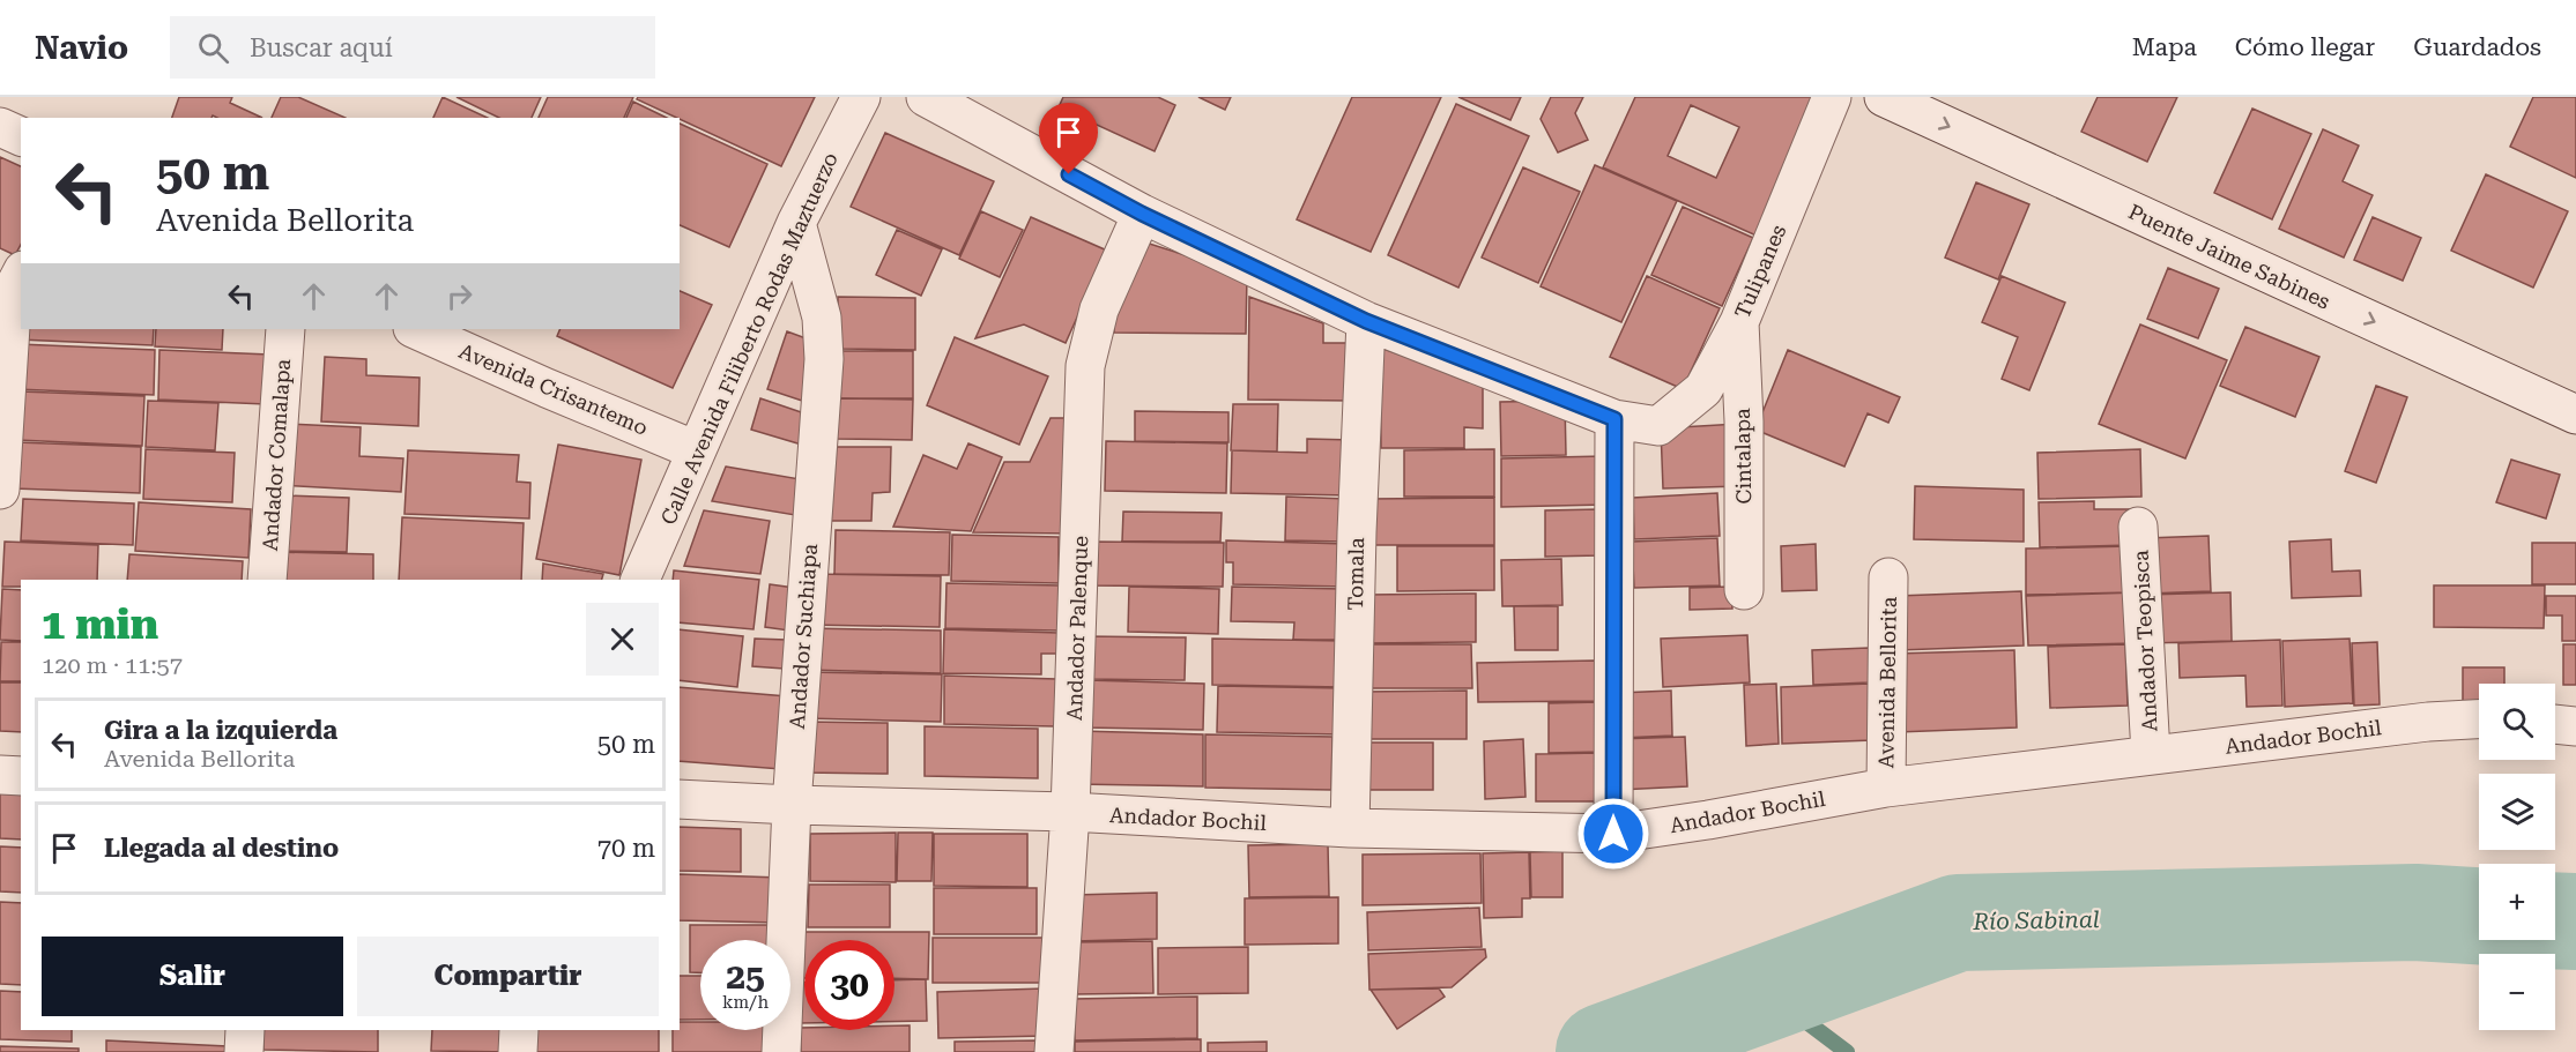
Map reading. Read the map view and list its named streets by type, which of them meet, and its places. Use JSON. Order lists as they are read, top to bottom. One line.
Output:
{"streets":{"street":["Puente Jaime Sabines","Tulipanes","Calle Avenida Filiberto Rodas Maztuerzo","Avenida Crisantemo","Andador Comalapa","Cintalapa","Tomala","Andador Palenque","Andador Suchiapa","Andador Teopisca","Avenida Bellorita","Andador Bochil"]},"crossings":[["Tulipanes","Cintalapa"],["Calle Avenida Filiberto Rodas Maztuerzo","Avenida Crisantemo"],["Calle Avenida Filiberto Rodas Maztuerzo","Andador Suchiapa"],["Tomala","Andador Bochil"],["Andador Palenque","Andador Bochil"],["Andador Suchiapa","Andador Bochil"],["Andador Teopisca","Andador Bochil"],["Avenida Bellorita","Andador Bochil"]],"one_way":["Puente Jaime Sabines"],"water":["Río Sabinal"],"page":{"header":"Navio","search":"Buscar aquí","nav":["Mapa","Cómo llegar","Guardados"],"turn":["50 m","Avenida Bellorita"],"heading":["1 min","120 m · 11:57"],"map_buttons":["+","−"],"list":[{"name":"Gira a la izquierda","note":"Avenida Bellorita","value":"50 m"},{"name":"Llegada al destino","value":"70 m"}],"buttons":["Salir","Compartir"],"speed":"25 km/h","limit":"30"}}
